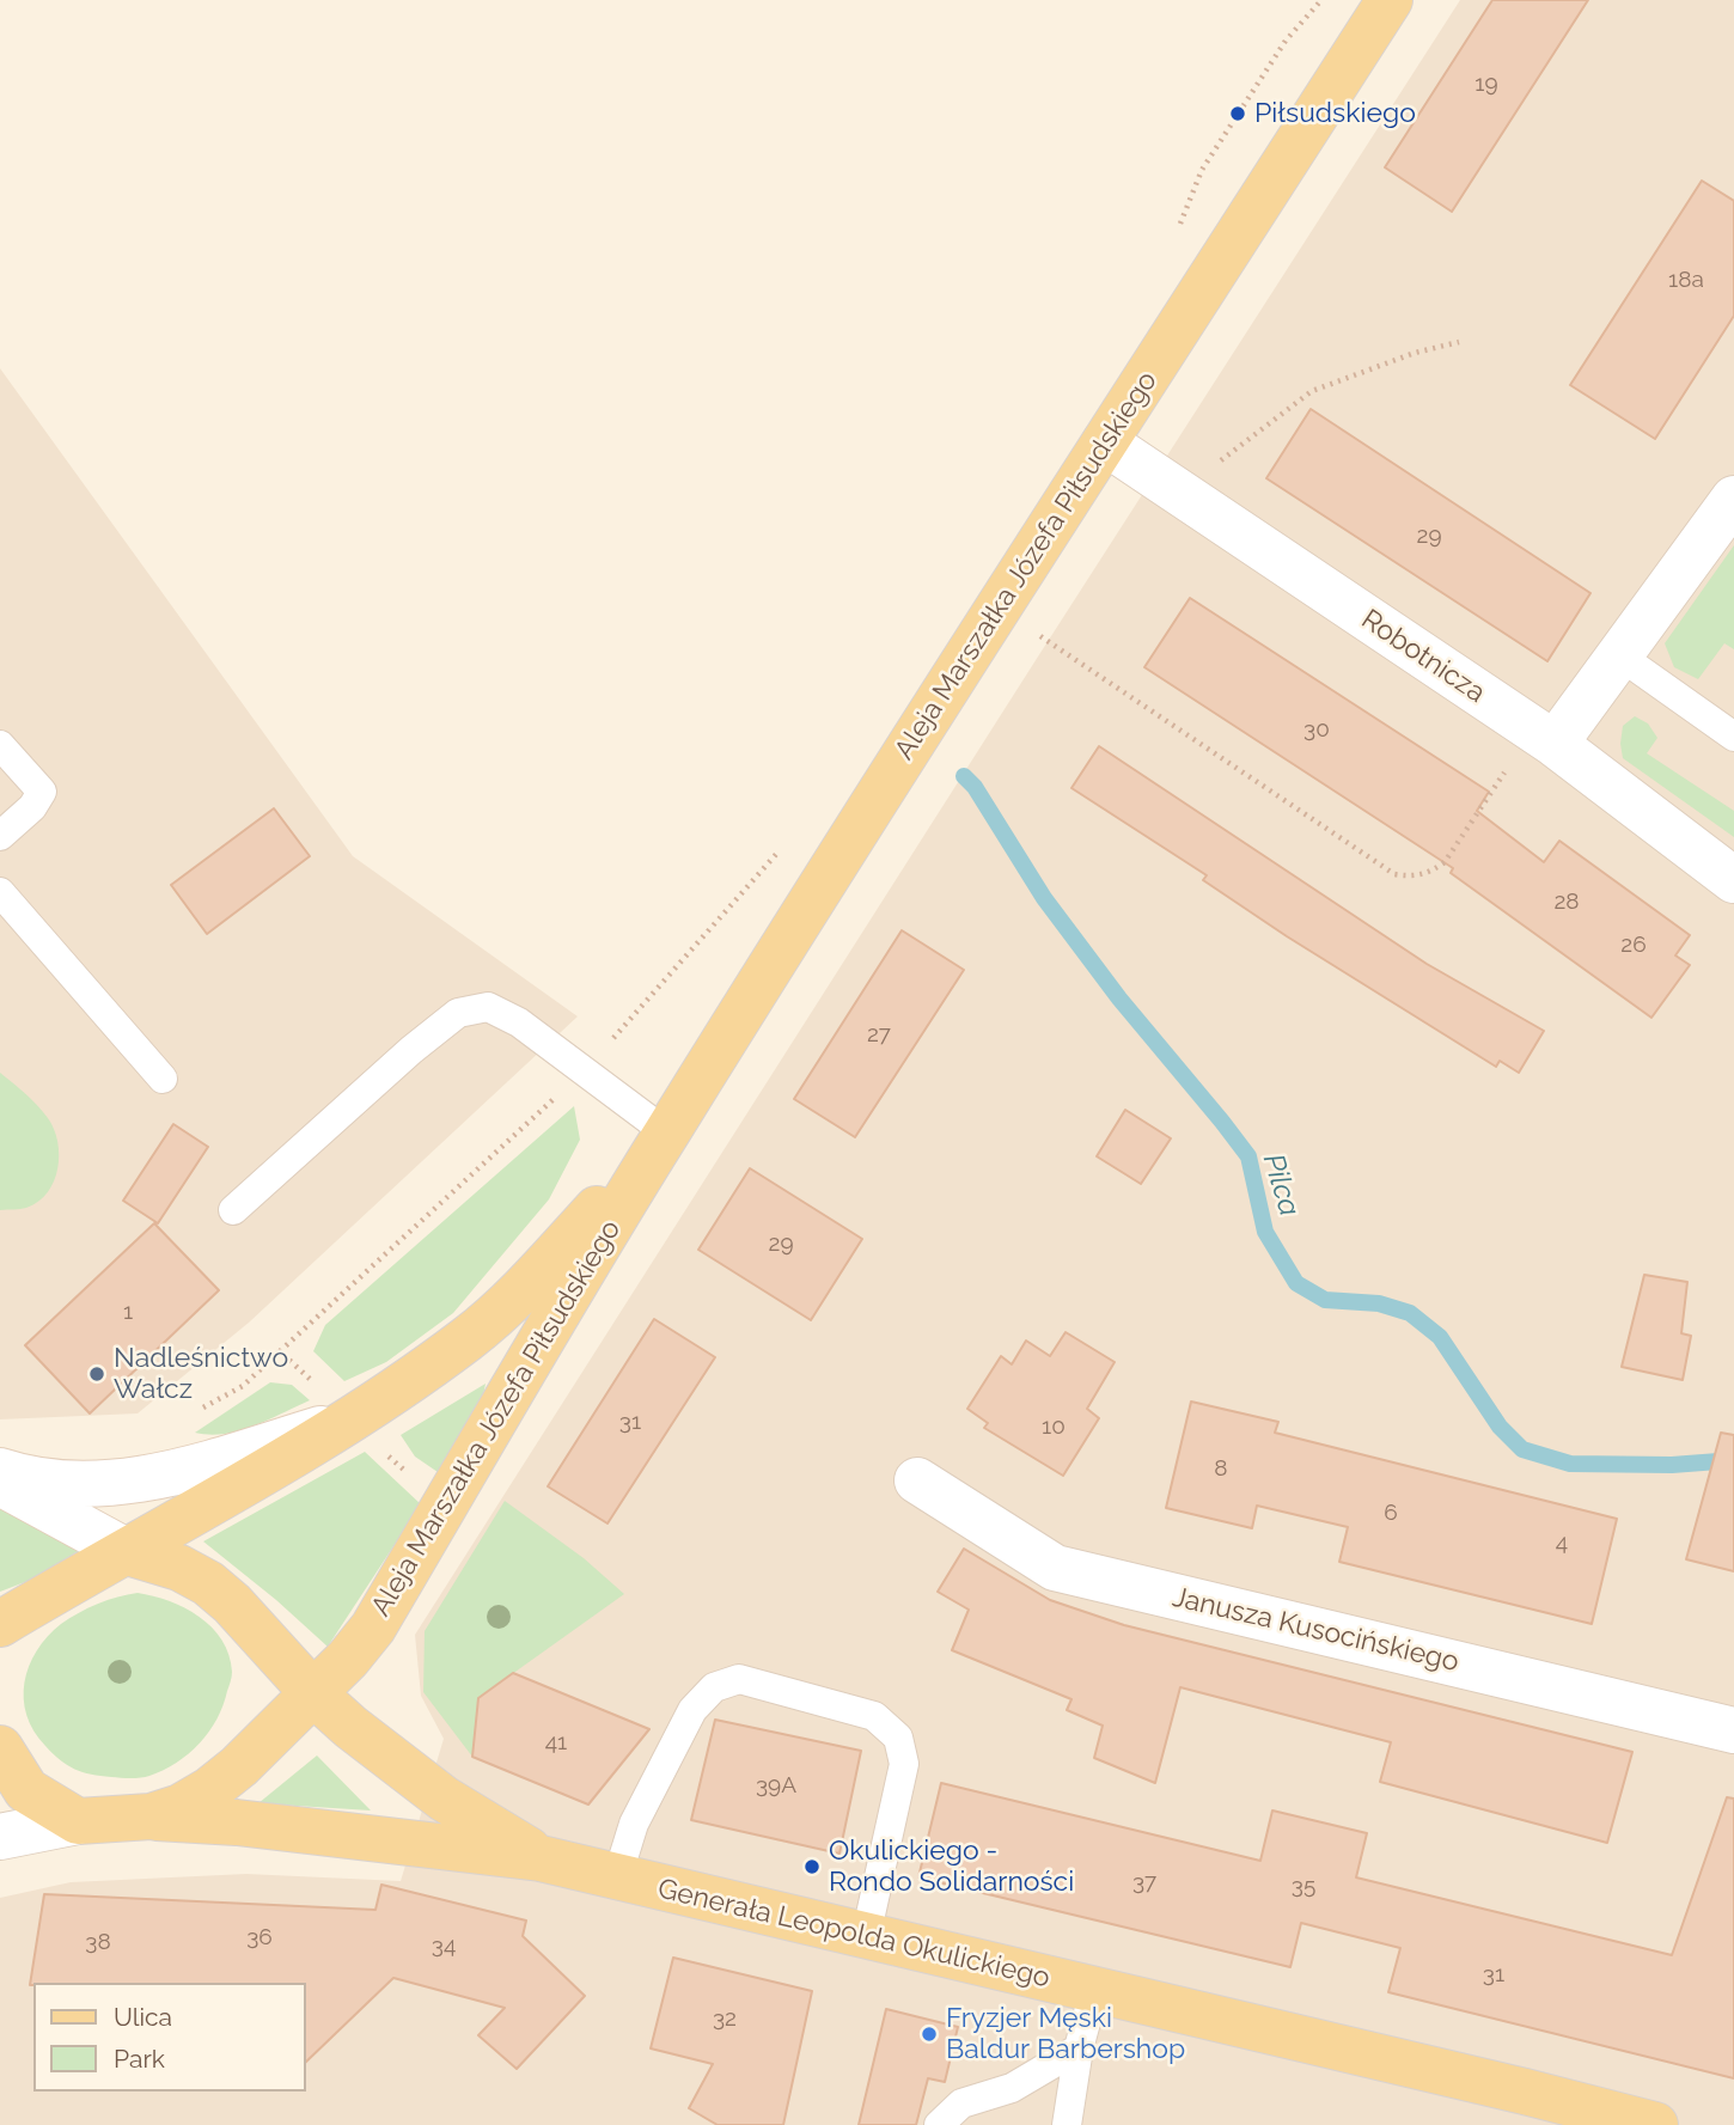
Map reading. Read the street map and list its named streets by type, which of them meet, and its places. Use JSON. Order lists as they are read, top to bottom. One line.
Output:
{"streets":{"main road":["Aleja Marszałka Józefa Piłsudskiego","Generała Leopolda Okulickiego"],"street":["Robotnicza","Janusza Kusocińskiego"]},"crossings":[["Aleja Marszałka Józefa Piłsudskiego","Robotnicza"],["Aleja Marszałka Józefa Piłsudskiego","Generała Leopolda Okulickiego"]],"water":["Pilca"],"places":["Piłsudskiego","Nadleśnictwo Wałcz","Okulickiego - Rondo Solidarności","Fryzjer Męski Baldur Barbershop"],"house_numbers":["19","18a","29","30","28","26","27","29","1","31","10","8","6","4","41","39A","37","35","36","38","34","31","32"],"legend":["Ulica","Park"]}
